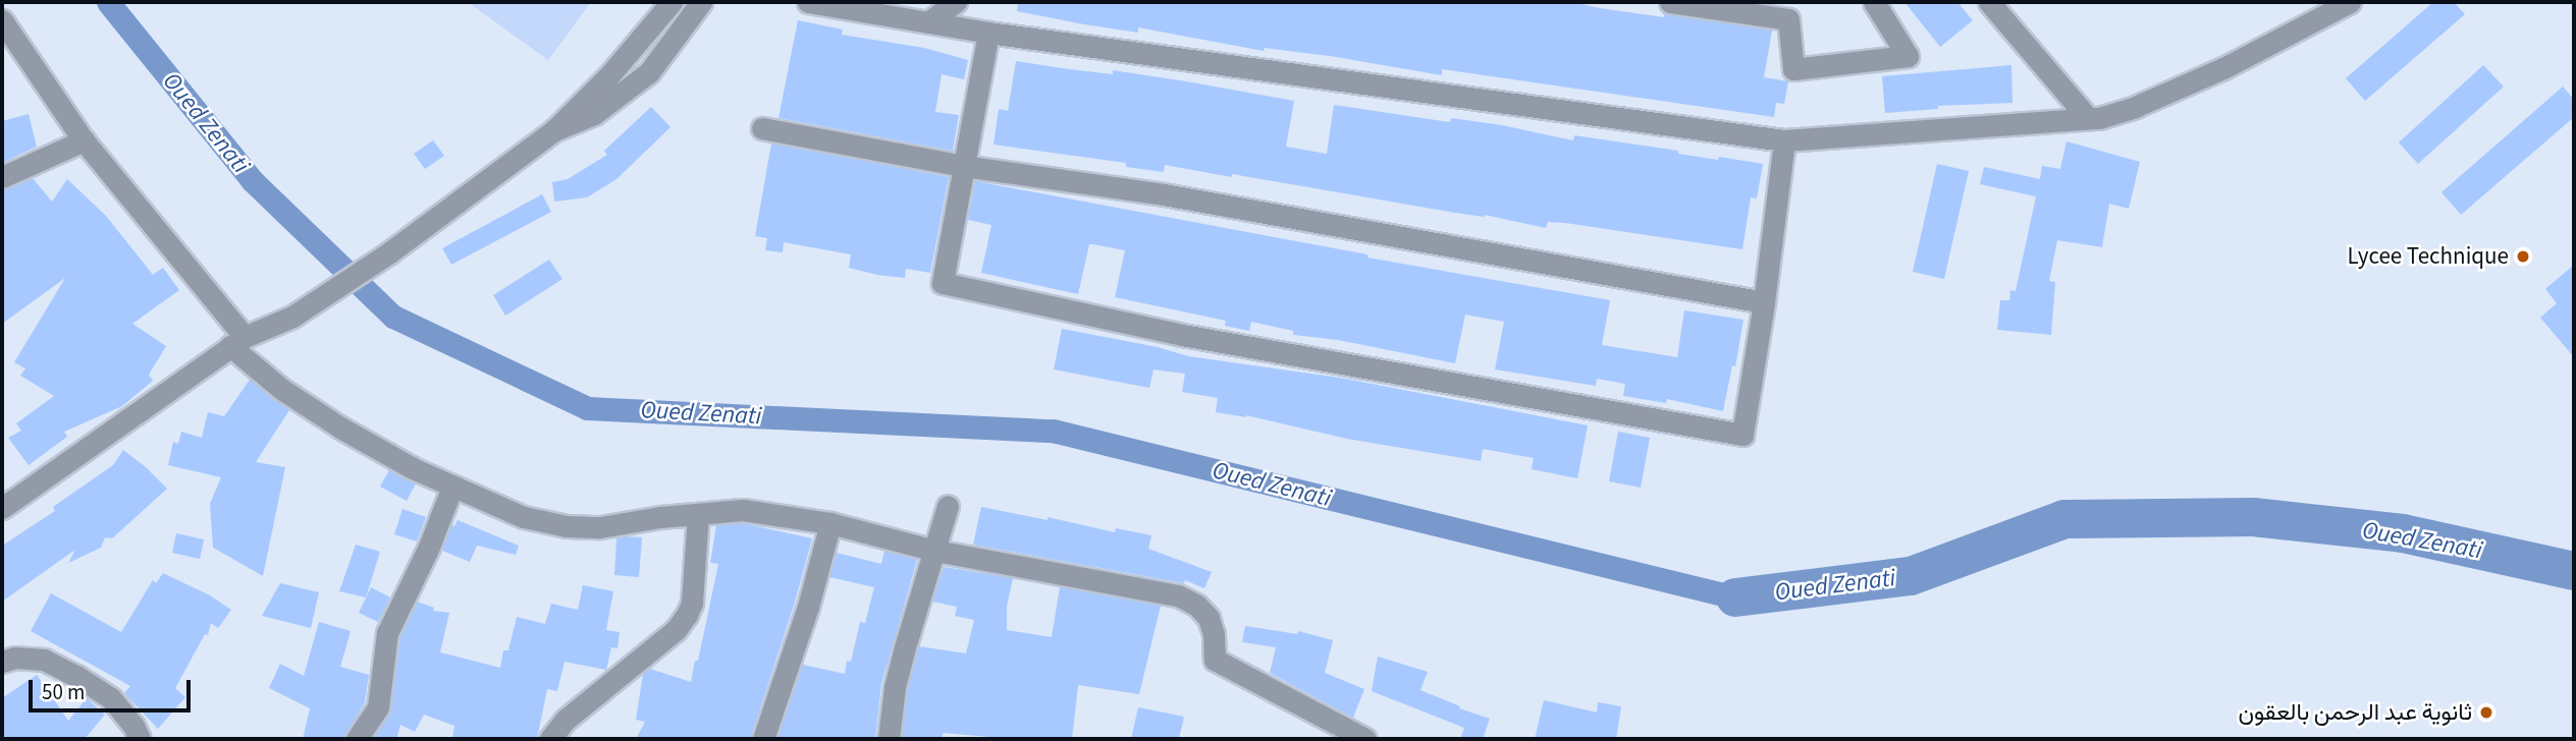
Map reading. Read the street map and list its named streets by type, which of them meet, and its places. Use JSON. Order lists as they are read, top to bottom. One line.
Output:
{"water":["Oued Zenati"],"places":["Lycee Technique","ثانوية عبد الرحمن بالعقون"],"scale_bar":"50 m"}
